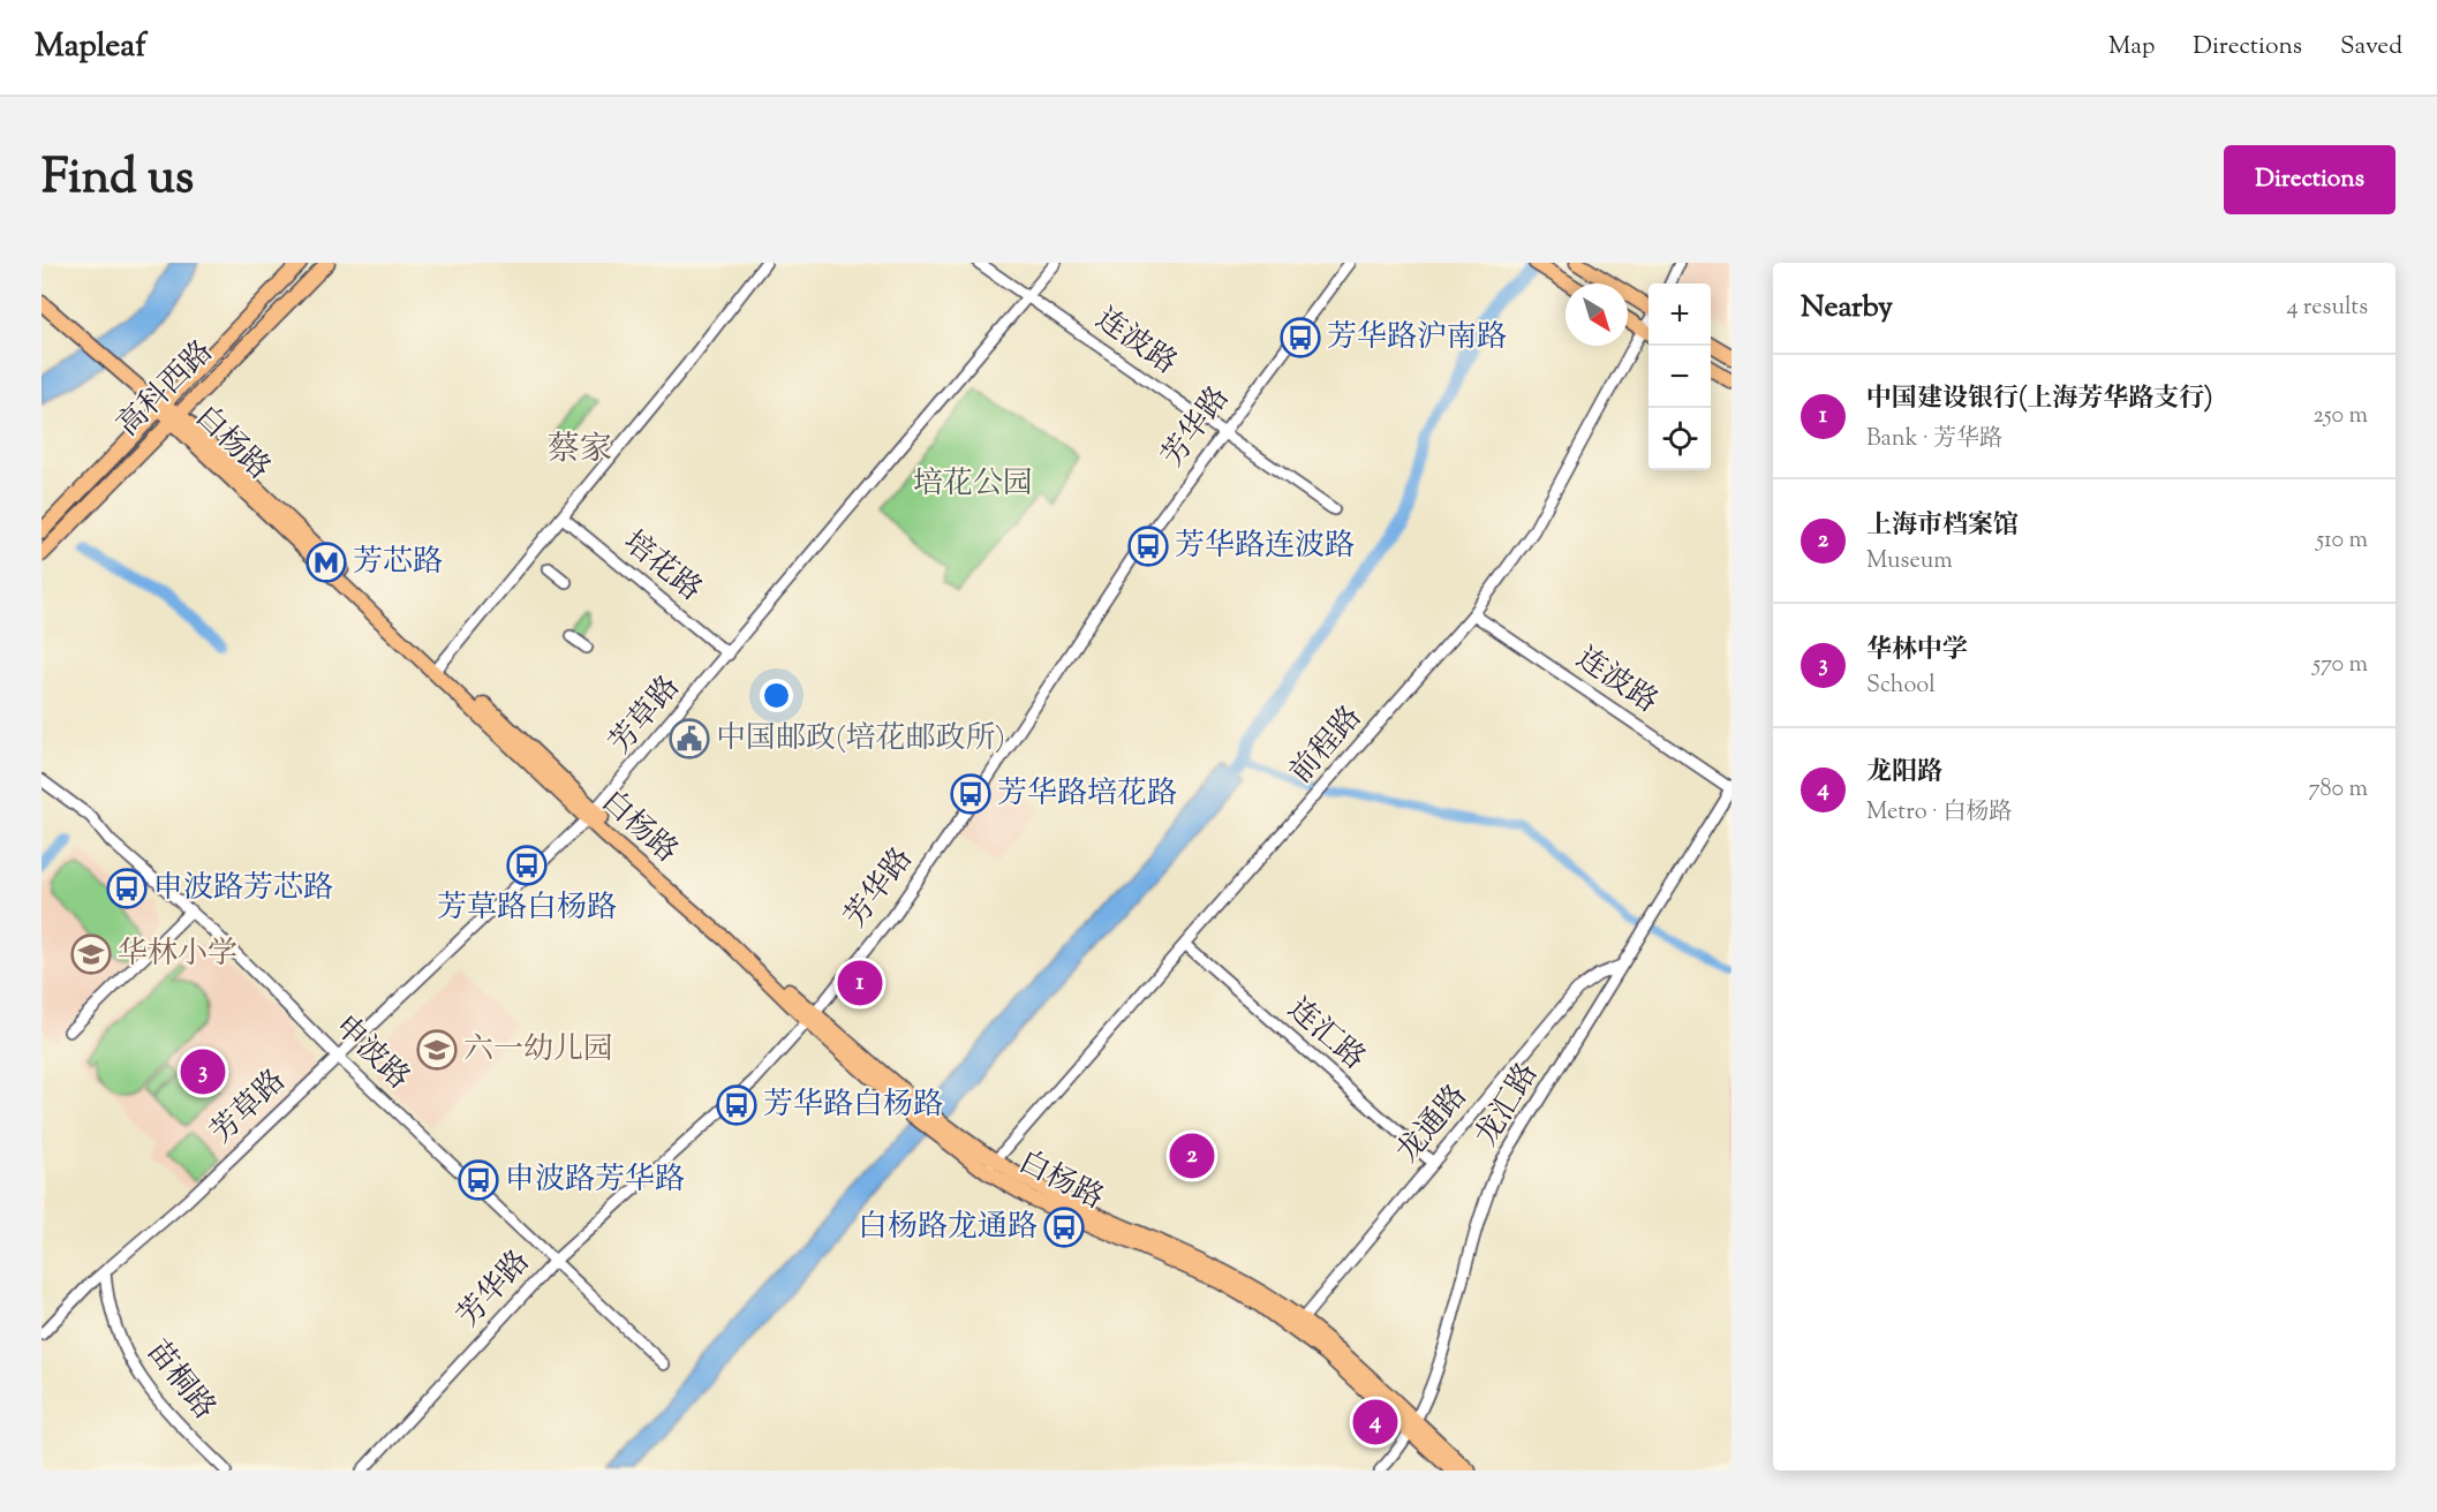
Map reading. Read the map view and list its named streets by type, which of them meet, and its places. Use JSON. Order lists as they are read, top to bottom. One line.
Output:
{"streets":{"main road":["高科西路","白杨路"],"street":["连波路","芳华路","培花路","芳草路","前程路","连汇路","申波路","龙汇路","龙通路","苗桐路"]},"crossings":[["连波路","芳华路"],["连波路","芳草路"],["连波路","前程路"],["连波路","龙汇路"],["高科西路","白杨路"],["芳华路","白杨路"],["芳华路","申波路"],["白杨路","芳草路"],["白杨路","前程路"],["白杨路","龙汇路"],["白杨路","龙通路"],["培花路","芳草路"],["芳草路","申波路"],["芳草路","苗桐路"],["前程路","连汇路"],["连汇路","龙通路"],["龙汇路","龙通路"]],"districts":["蔡家"],"parks":["培花公园"],"places":{"bus stop":["芳华路沪南路","芳华路连波路","芳华路培花路","芳草路白杨路","申波路芳芯路","芳华路白杨路","申波路芳华路","白杨路龙通路"],"metro station":["芳芯路"],"public building":["中国邮政(培花邮政所)"],"school or university":["华林小学","六一幼儿园"]},"north":"bottom right","page":{"header":"Mapleaf","nav":["Map","Directions","Saved"],"title":"Find us","buttons":"Directions","heading":["Nearby","4 results"],"map_buttons":["+","−"],"list":[{"mark":"1","name":"中国建设银行(上海芳华路支行)","note":"Bank · 芳华路","value":"250 m"},{"mark":"2","name":"上海市档案馆","note":"Museum","value":"510 m"},{"mark":"3","name":"华林中学","note":"School","value":"570 m"},{"mark":"4","name":"龙阳路","note":"Metro · 白杨路","value":"780 m"}],"pins":["1","3","2","4"]}}
